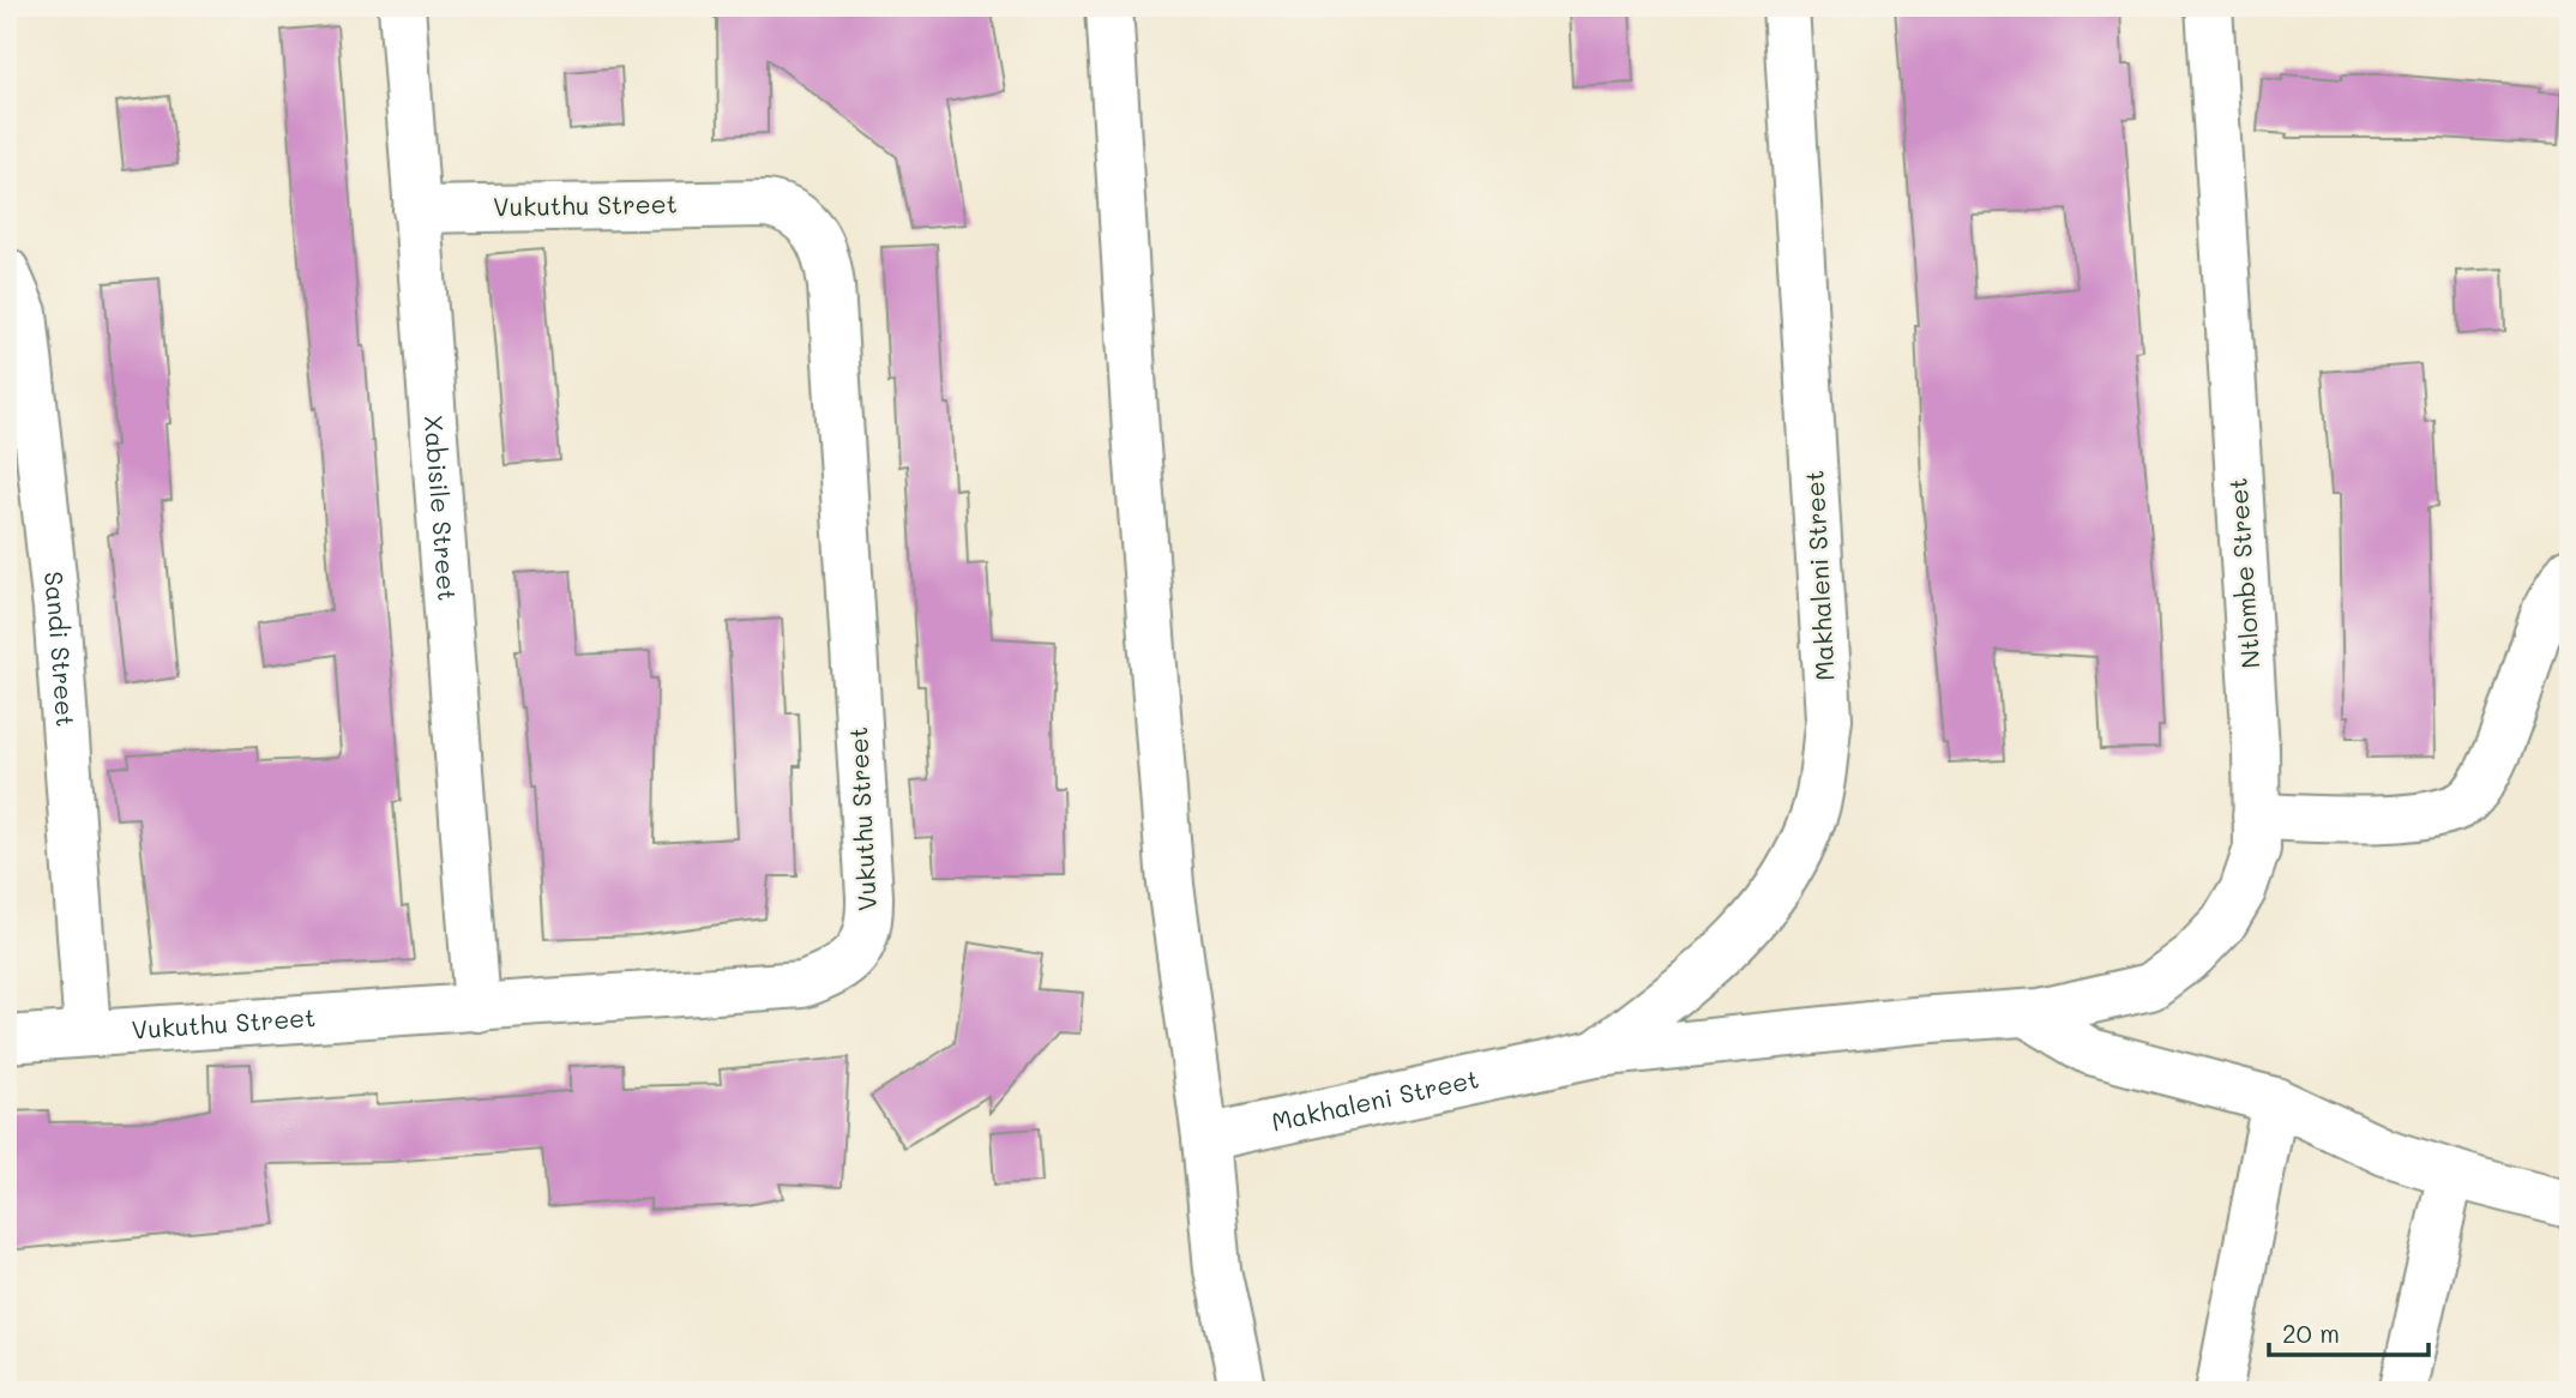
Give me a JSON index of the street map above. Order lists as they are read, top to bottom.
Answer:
{
  "streets": {
    "street": [
      "Vukuthu Street",
      "Xabisile Street",
      "Ntlombe Street",
      "Makhaleni Street",
      "Sandi Street"
    ]
  },
  "crossings": [
    ["Vukuthu Street", "Xabisile Street"],
    ["Vukuthu Street", "Sandi Street"],
    ["Ntlombe Street", "Makhaleni Street"]
  ],
  "scale_bar": "20 m"
}
